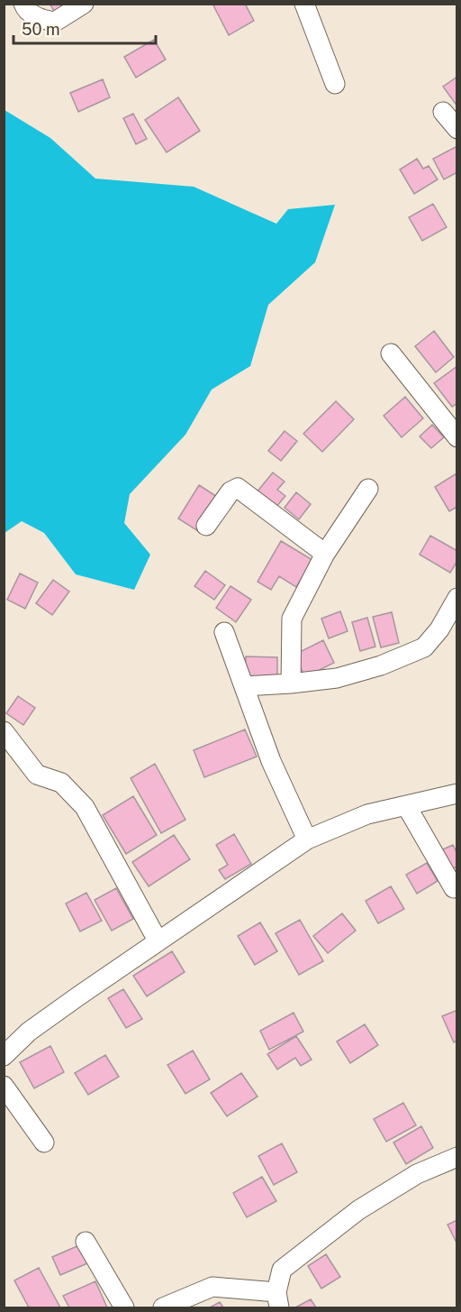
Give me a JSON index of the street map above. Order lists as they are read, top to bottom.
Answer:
{
  "scale_bar": "50 m"
}
